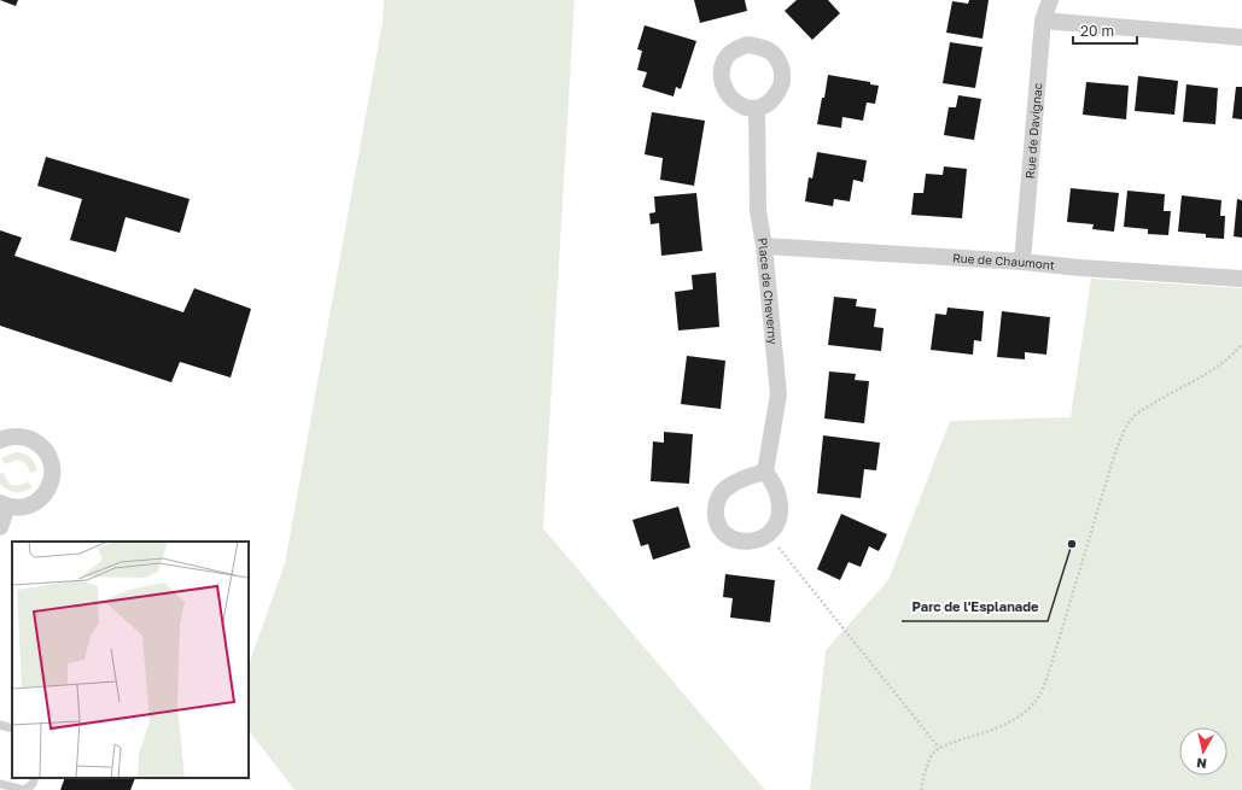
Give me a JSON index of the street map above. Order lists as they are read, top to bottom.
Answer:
{
  "streets": {
    "street": ["Rue de Davignac", "Rue de Chaumont", "Place de Cheverny"]
  },
  "crossings": [
    ["Rue de Davignac", "Rue de Chaumont"],
    ["Rue de Chaumont", "Place de Cheverny"]
  ],
  "places": ["Parc de l'Esplanade"],
  "scale_bar": "20 m",
  "north": "bottom"
}
